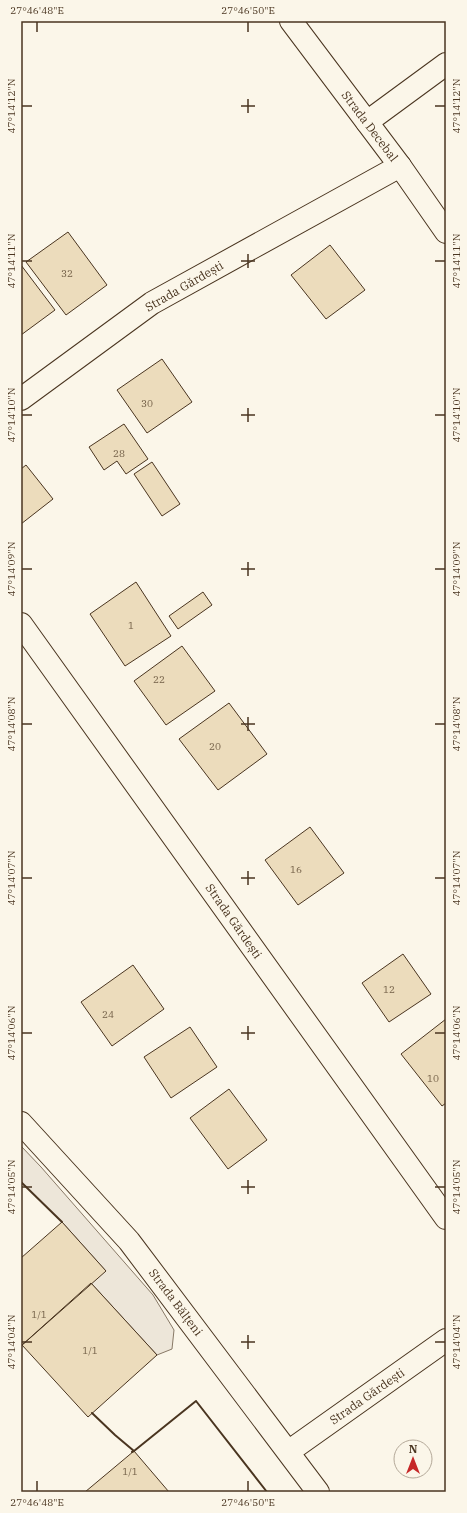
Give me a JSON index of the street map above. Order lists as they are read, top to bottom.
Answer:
{
  "streets": {
    "street": ["Strada Decebal", "Strada Gărdești", "Strada Bălțeni"]
  },
  "crossings": [
    ["Strada Decebal", "Strada Gărdești"],
    ["Strada Gărdești", "Strada Bălțeni"]
  ],
  "house_numbers": [
    "32",
    "30",
    "28",
    "1",
    "22",
    "20",
    "16",
    "12",
    "24",
    "10",
    "1/1",
    "1/1",
    "1/1"
  ],
  "north": "top",
  "coordinates": [
    "27°46'48\"E",
    "27°46'50\"E",
    "47°14'12\"N",
    "47°14'11\"N",
    "47°14'10\"N",
    "47°14'09\"N",
    "47°14'08\"N",
    "47°14'07\"N",
    "47°14'06\"N",
    "47°14'05\"N",
    "47°14'04\"N"
  ]
}
